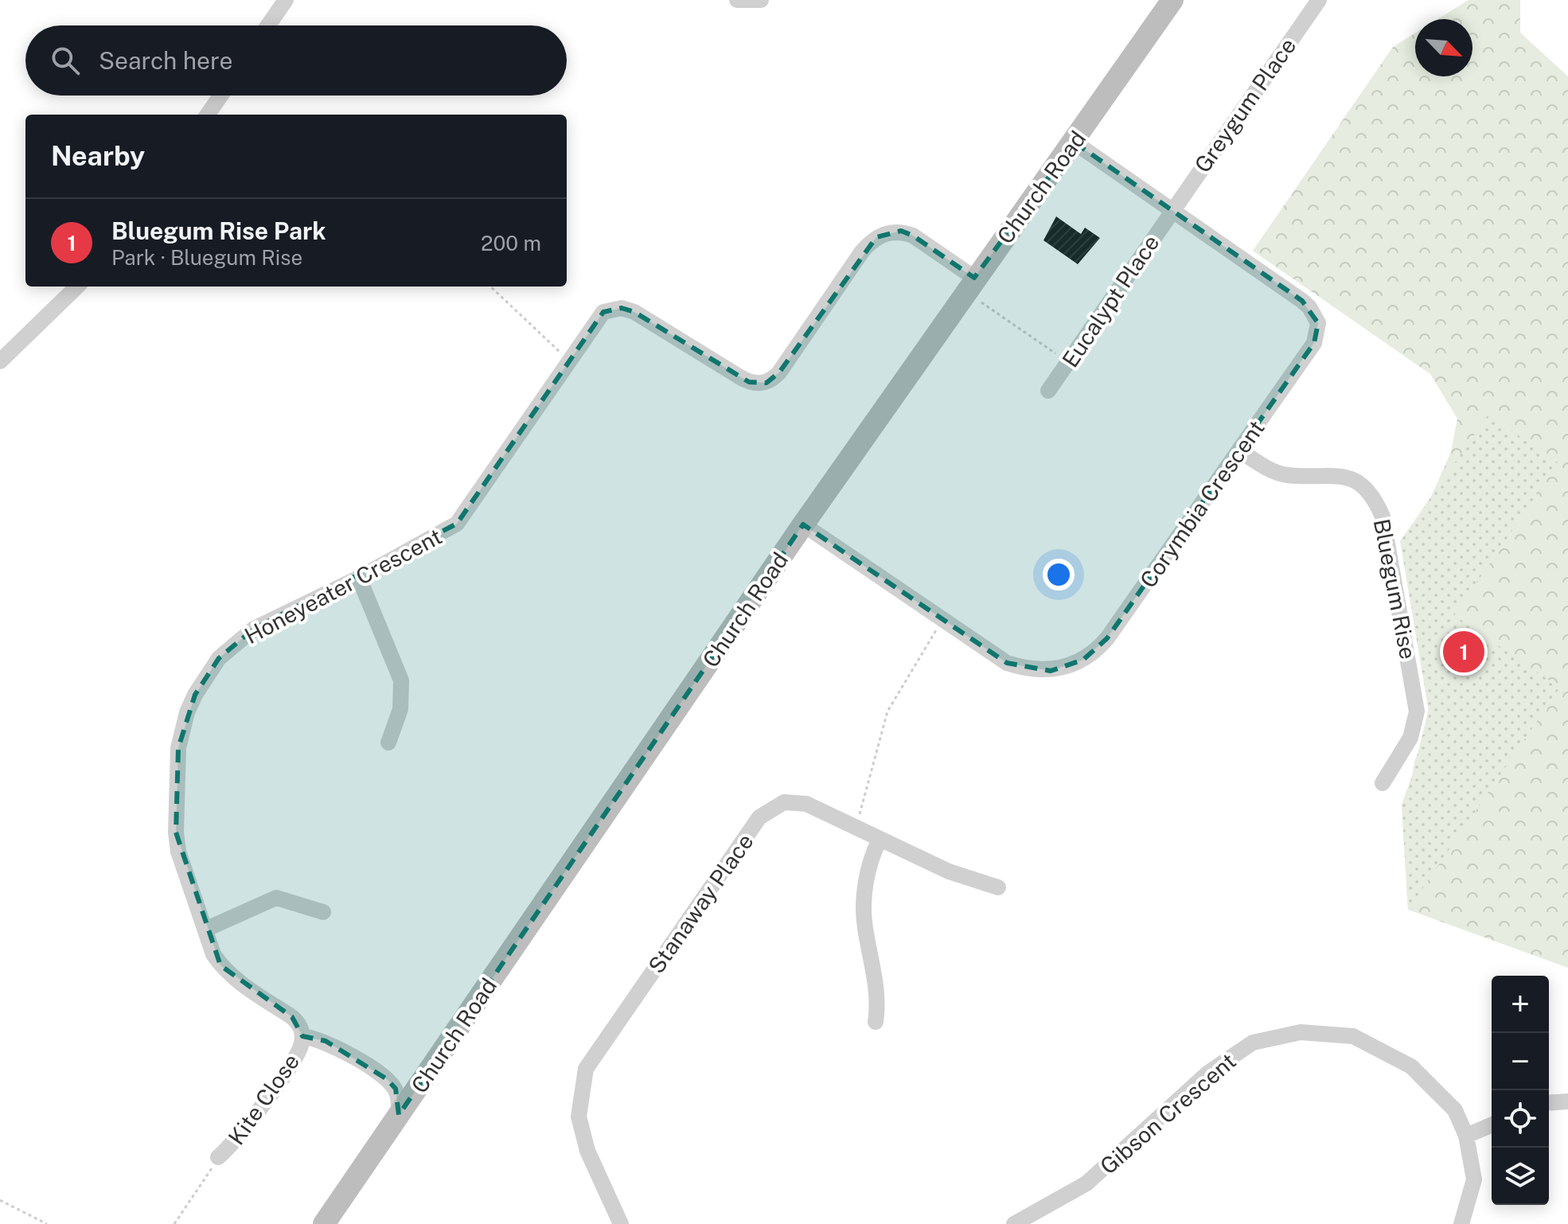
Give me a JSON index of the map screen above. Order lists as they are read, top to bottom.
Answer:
{
  "streets": {
    "main road": ["Church Road"],
    "street": [
      "Greygum Place",
      "Eucalypt Place",
      "Corymbia Crescent",
      "Honeyeater Crescent",
      "Bluegum Rise",
      "Stanaway Place",
      "Kite Close",
      "Gibson Crescent"
    ]
  },
  "crossings": [
    ["Greygum Place", "Eucalypt Place"],
    ["Greygum Place", "Corymbia Crescent"],
    ["Church Road", "Corymbia Crescent"],
    ["Church Road", "Honeyeater Crescent"],
    ["Eucalypt Place", "Corymbia Crescent"],
    ["Corymbia Crescent", "Bluegum Rise"],
    ["Honeyeater Crescent", "Kite Close"]
  ],
  "north": "bottom right",
  "page": {
    "search": "Search here",
    "heading": "Nearby",
    "list": [
      {
        "mark": "1",
        "name": "Bluegum Rise Park",
        "note": "Park · Bluegum Rise",
        "value": "200 m"
      }
    ],
    "pins": "1",
    "map_buttons": ["+", "−"]
  }
}
